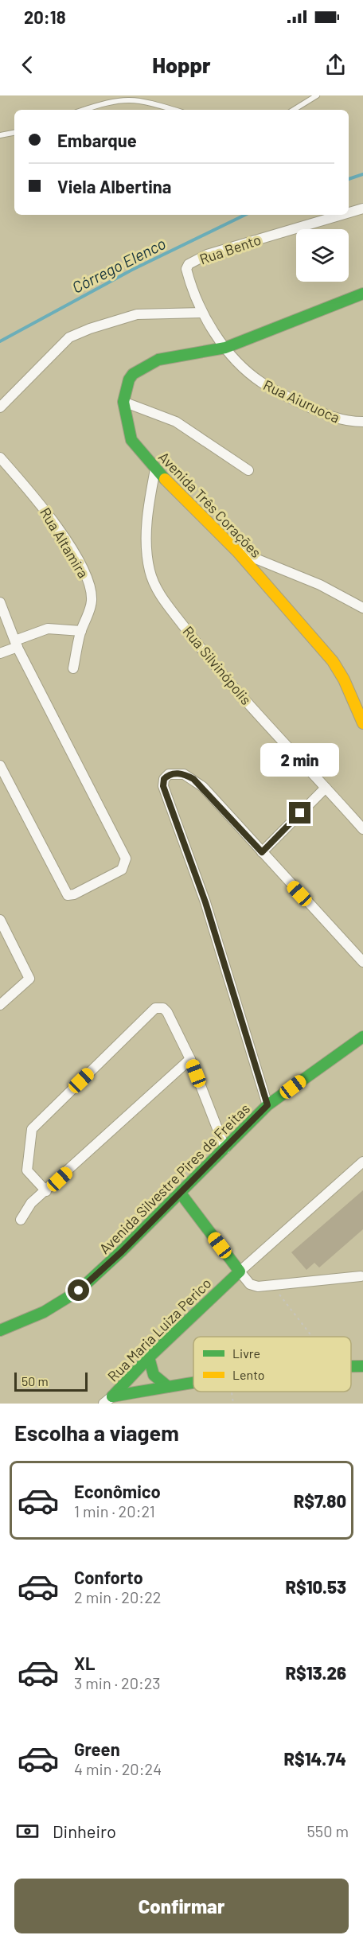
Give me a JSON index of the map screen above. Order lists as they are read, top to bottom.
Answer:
{
  "streets": {
    "street": [
      "Rua Bento",
      "Rua Aiuruoca",
      "Avenida Três Corações",
      "Rua Altamira",
      "Rua Silvinópolis",
      "Avenida Silvestre Pires de Freitas",
      "Rua Maria Luiza Perico"
    ]
  },
  "crossings": [
    ["Rua Bento", "Rua Aiuruoca"],
    ["Rua Bento", "Avenida Três Corações"],
    ["Rua Aiuruoca", "Avenida Três Corações"],
    ["Avenida Três Corações", "Rua Silvinópolis"]
  ],
  "water": ["Córrego Elenco"],
  "legend": ["Livre", "Lento"],
  "scale_bar": "50 m",
  "page": {
    "status": "20:18",
    "header": "Hoppr",
    "banner": ["Embarque", "Viela Albertina"],
    "bubble": "2 min",
    "scale": "50 m",
    "heading": "Escolha a viagem",
    "list": [
      {
        "name": "Econômico",
        "note": "1 min · 20:21",
        "value": "R$7.80"
      },
      {
        "name": "Conforto",
        "note": "2 min · 20:22",
        "value": "R$10.53"
      },
      {
        "name": "XL",
        "note": "3 min · 20:23",
        "value": "R$13.26"
      },
      {
        "name": "Green",
        "note": "4 min · 20:24",
        "value": "R$14.74"
      }
    ],
    "pay": ["Dinheiro", "550 m"],
    "buttons": "Confirmar"
  }
}
